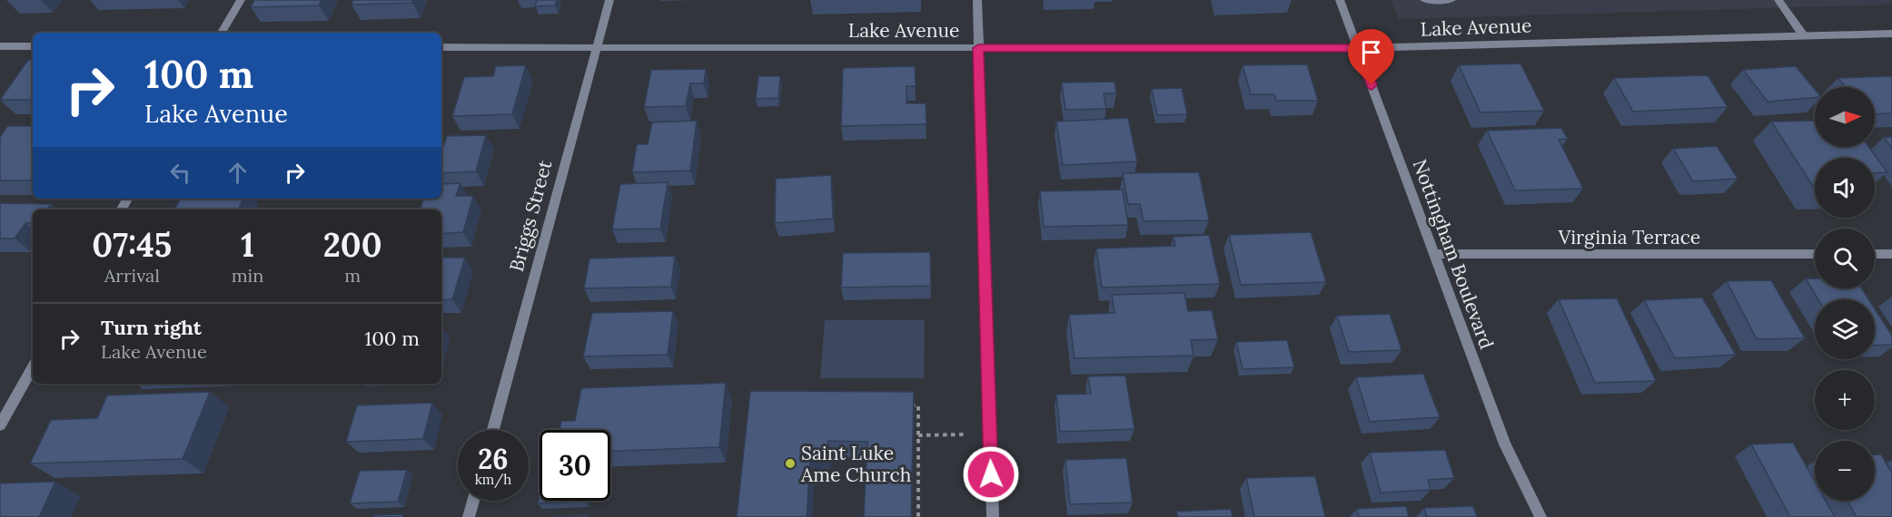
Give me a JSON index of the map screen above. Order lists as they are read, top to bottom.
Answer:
{
  "streets": {
    "street": [
      "Lake Avenue",
      "Briggs Street",
      "Virginia Terrace",
      "Nottingham Boulevard"
    ]
  },
  "crossings": [
    ["Lake Avenue", "Briggs Street"],
    ["Lake Avenue", "Nottingham Boulevard"],
    ["Virginia Terrace", "Nottingham Boulevard"]
  ],
  "places": ["Saint Luke Ame Church"],
  "north": "right",
  "page": {
    "turn": ["100 m", "Lake Avenue"],
    "map_buttons": ["+", "−"],
    "eta": [
      "07:45",
      "Arrival",
      "1",
      "min",
      "200",
      "m"
    ],
    "list": [
      {
        "name": "Turn right",
        "note": "Lake Avenue",
        "value": "100 m"
      }
    ],
    "speed": "26 km/h",
    "limit": "30"
  }
}
